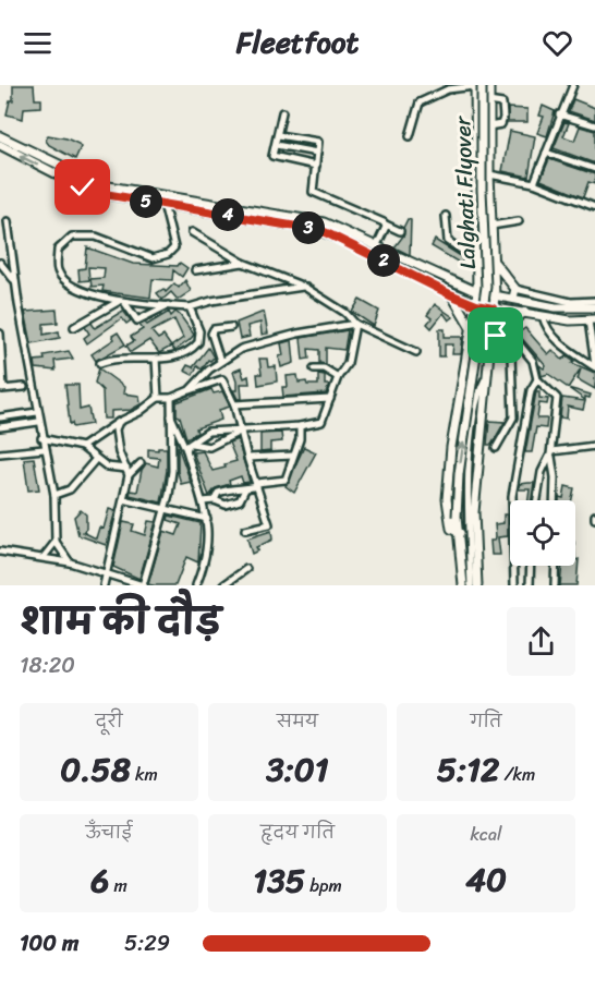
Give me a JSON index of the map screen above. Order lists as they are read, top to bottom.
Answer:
{
  "streets": {
    "main road": ["Lalghati Flyover"]
  },
  "page": {
    "header": "Fleetfoot",
    "pins": [
      "5",
      "4",
      "3",
      "2"
    ],
    "heading": ["शाम की दौड़", "18:20"],
    "stats": [
      ["दूरी", "0.58 km"],
      ["समय", "3:01"],
      ["गति", "5:12 /km"],
      ["ऊँचाई", "6 m"],
      ["हृदय गति", "135 bpm"],
      ["kcal", "40"]
    ],
    "list": [
      {
        "name": "100 m",
        "note": "5:29"
      }
    ]
  }
}
